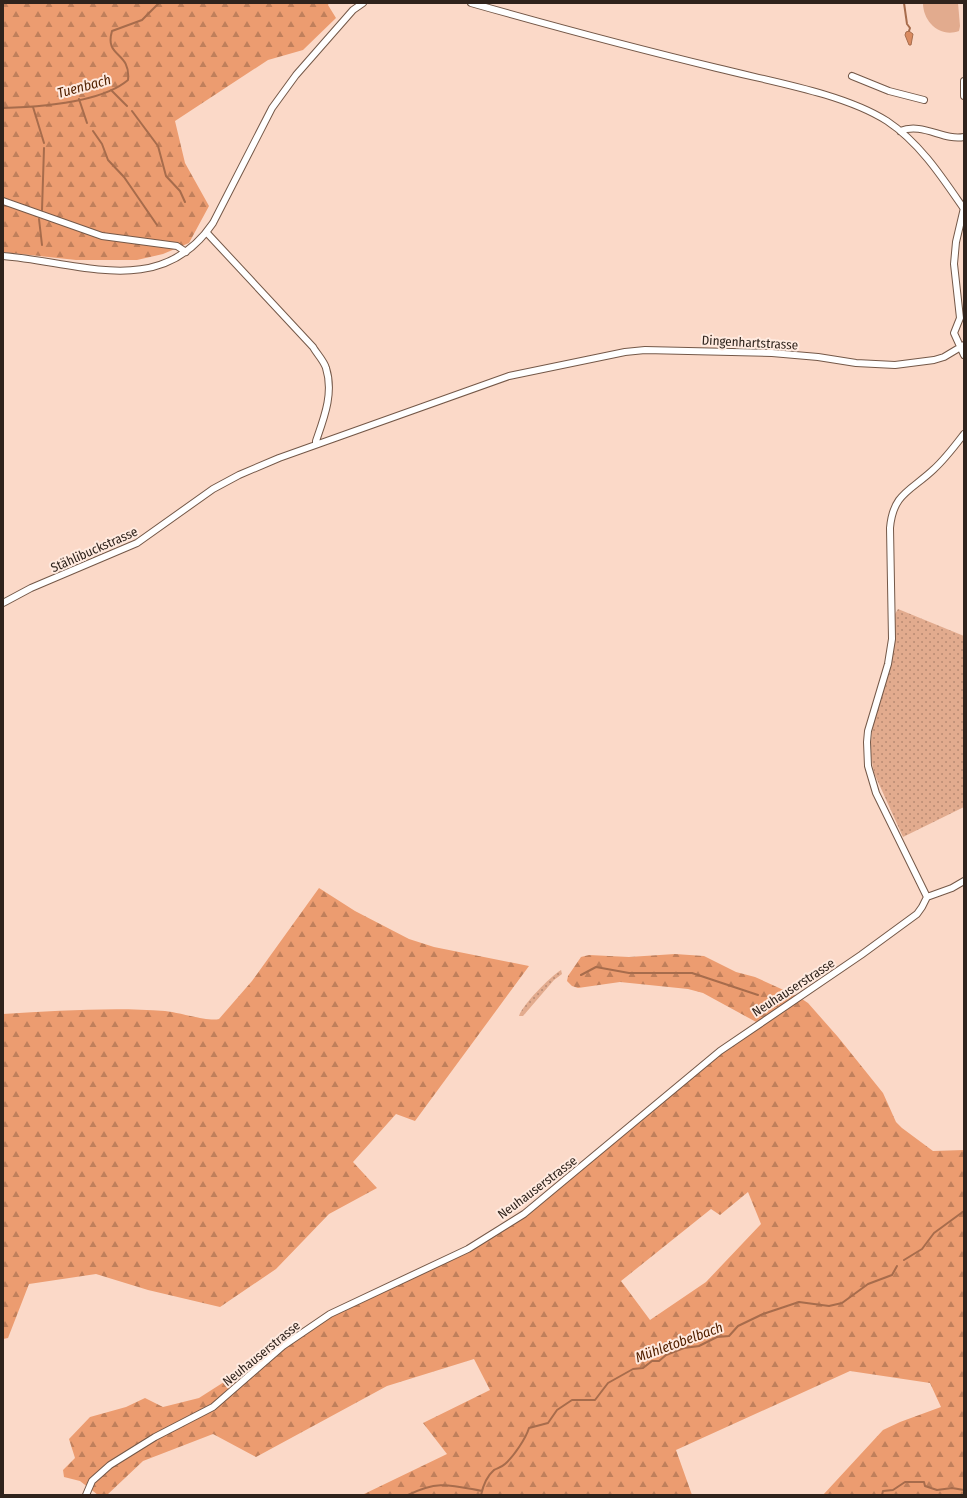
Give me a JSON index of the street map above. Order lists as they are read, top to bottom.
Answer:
{
  "streets": {
    "street": ["Dingenhartstrasse", "Stählibuckstrasse", "Neuhauserstrasse"]
  },
  "crossings": [
    ["Dingenhartstrasse", "Stählibuckstrasse"]
  ],
  "water": ["Tuenbach", "Mühletobelbach"]
}
